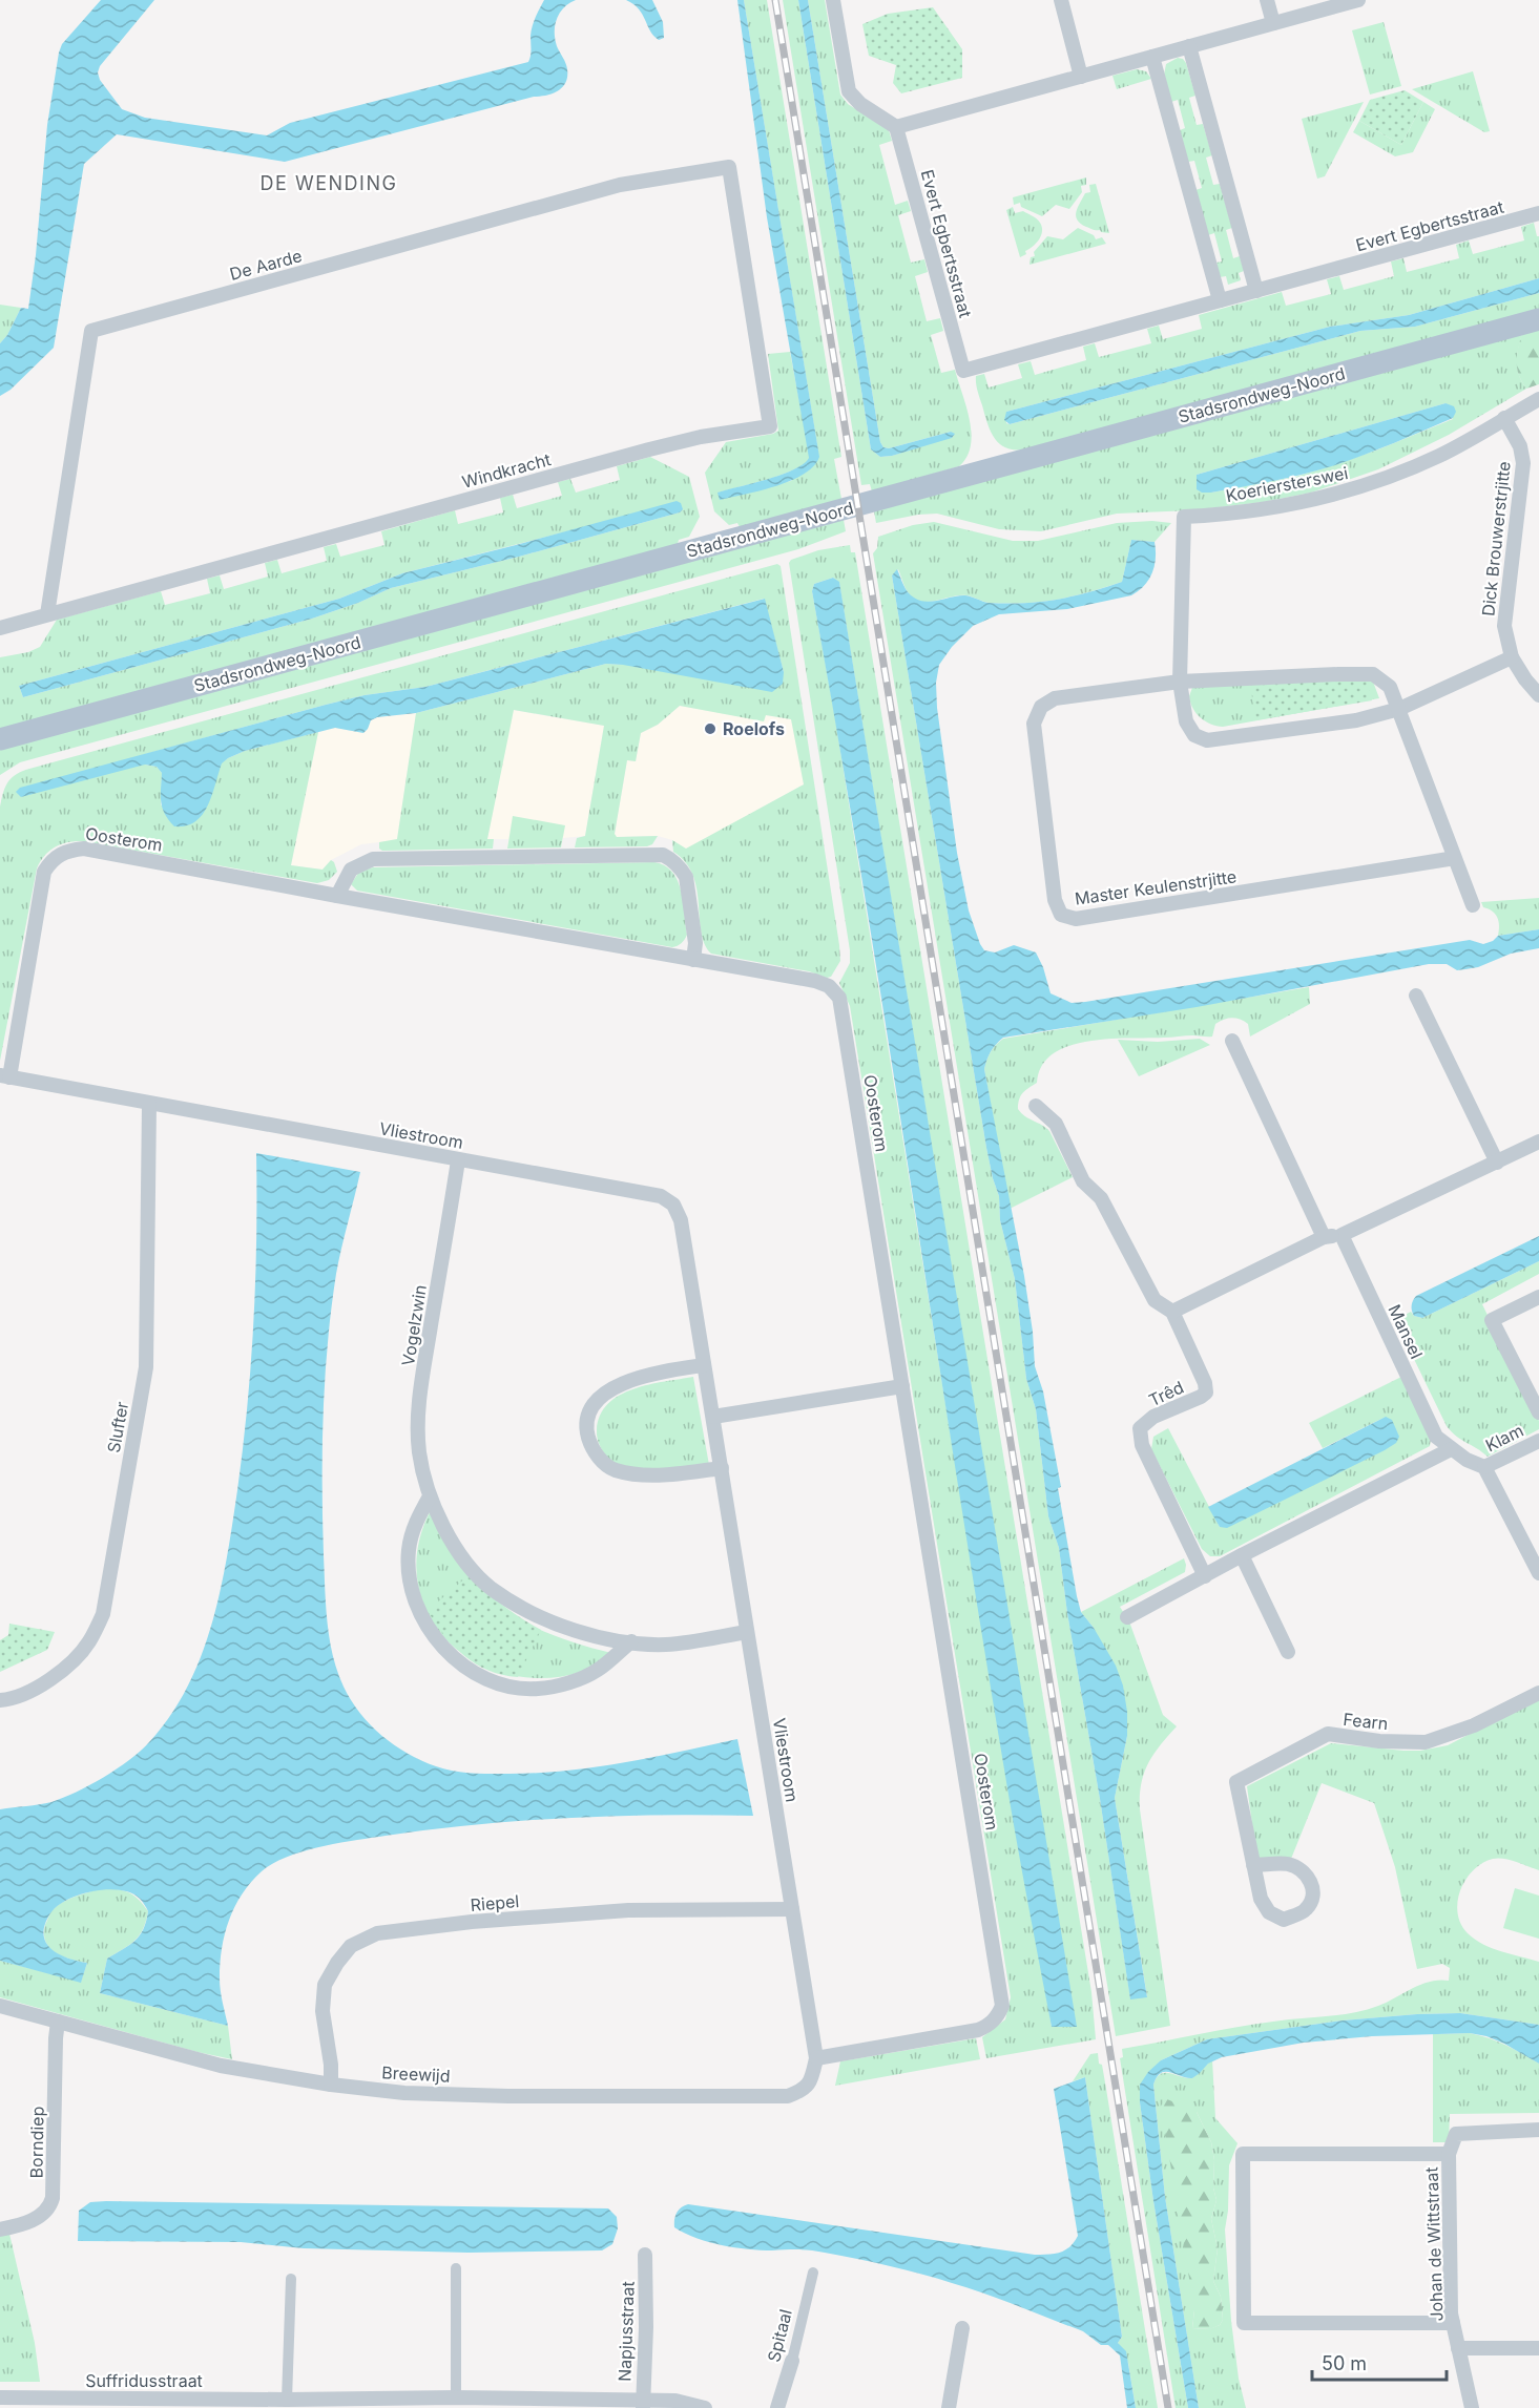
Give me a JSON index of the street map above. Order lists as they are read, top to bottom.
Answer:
{
  "streets": {
    "main road": ["Stadsrondweg-Noord"],
    "street": [
      "Evert Egbertsstraat",
      "De Aarde",
      "Windkracht",
      "Koeriersterswei",
      "Dick Brouwerstrjitte",
      "Oosterom",
      "Master Keulenstrjitte",
      "Vliestroom",
      "Vogelzwin",
      "Mansel",
      "Trêd",
      "Slufter",
      "Klam",
      "Fearn",
      "Riepel",
      "Breewijd",
      "Borndiep",
      "Johan de Wittstraat",
      "Napjusstraat",
      "Spitaal",
      "Suffridusstraat"
    ]
  },
  "crossings": [
    ["De Aarde", "Windkracht"],
    ["Koeriersterswei", "Dick Brouwerstrjitte"],
    ["Koeriersterswei", "Master Keulenstrjitte"],
    ["Oosterom", "Vliestroom"],
    ["Oosterom", "Breewijd"],
    ["Vliestroom", "Vogelzwin"],
    ["Vliestroom", "Slufter"],
    ["Vliestroom", "Riepel"],
    ["Vliestroom", "Breewijd"],
    ["Mansel", "Klam"],
    ["Riepel", "Breewijd"],
    ["Breewijd", "Borndiep"],
    ["Napjusstraat", "Suffridusstraat"]
  ],
  "districts": ["DE WENDING"],
  "places": ["Roelofs"],
  "scale_bar": "50 m"
}
